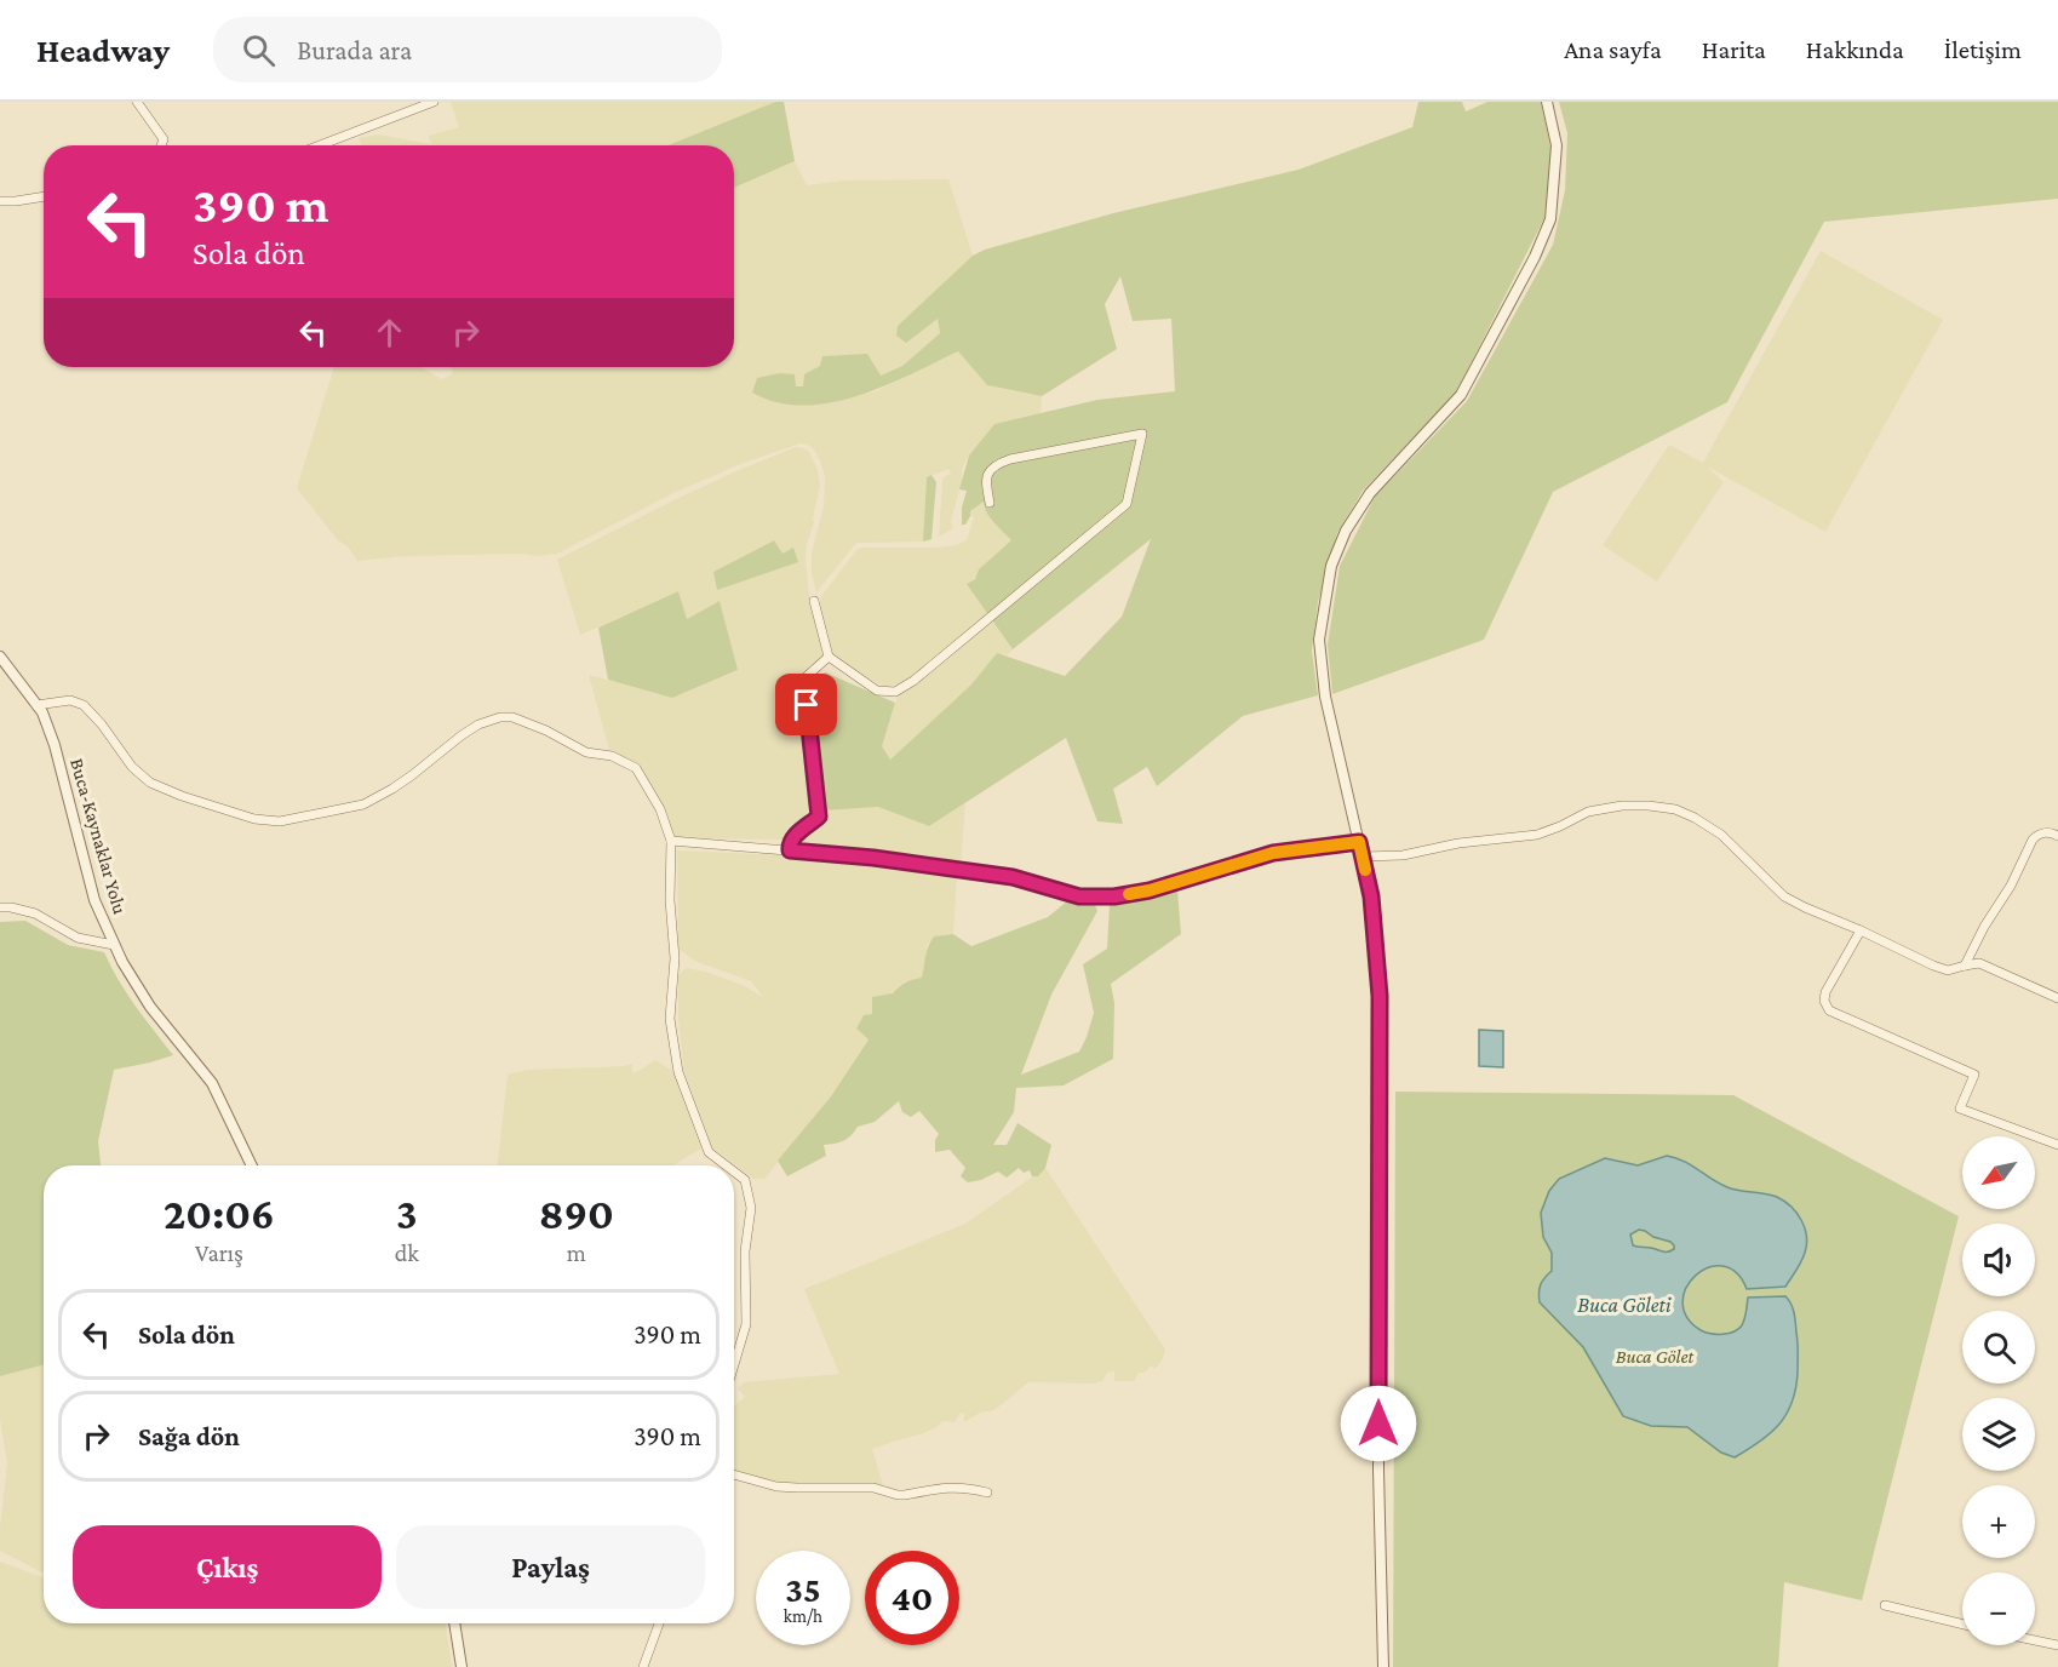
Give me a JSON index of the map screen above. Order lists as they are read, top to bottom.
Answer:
{
  "streets": {
    "street": ["Buca-Kaynaklar Yolu"]
  },
  "water": ["Buca Göleti"],
  "parks": ["Buca Gölet"],
  "north": "bottom left",
  "page": {
    "header": "Headway",
    "search": "Burada ara",
    "nav": [
      "Ana sayfa",
      "Harita",
      "Hakkında",
      "İletişim"
    ],
    "turn": ["390 m", "Sola dön"],
    "map_buttons": ["+", "−"],
    "eta": [
      "20:06",
      "Varış",
      "3",
      "dk",
      "890",
      "m"
    ],
    "list": [
      {
        "name": "Sola dön",
        "value": "390 m"
      },
      {
        "name": "Sağa dön",
        "value": "390 m"
      }
    ],
    "buttons": ["Çıkış", "Paylaş"],
    "speed": "35 km/h",
    "limit": "40"
  }
}
